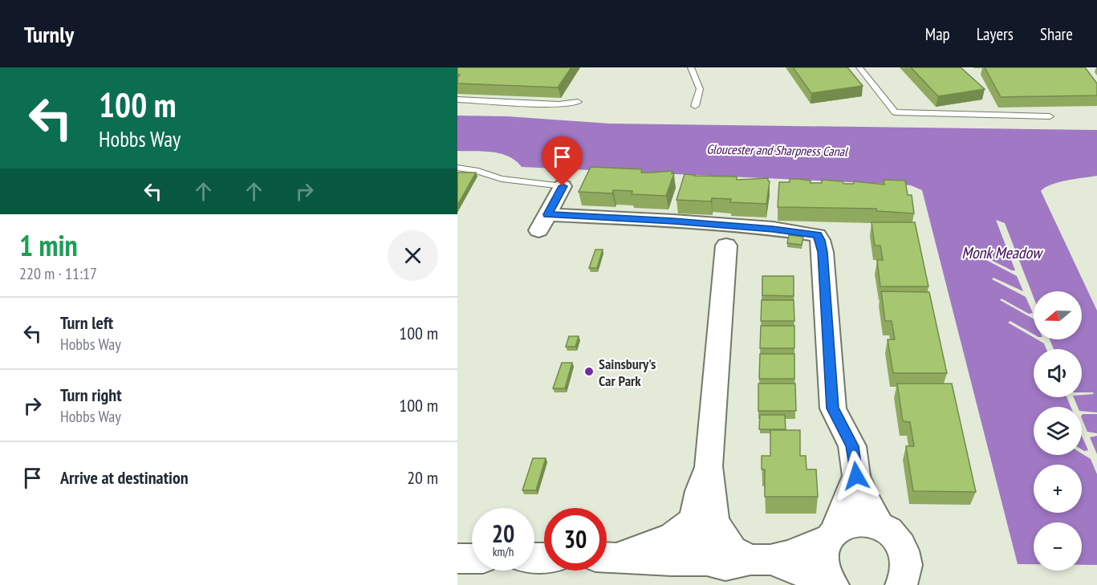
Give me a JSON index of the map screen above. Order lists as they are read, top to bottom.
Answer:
{
  "water": ["Gloucester and Sharpness Canal", "Monk Meadow"],
  "places": ["Sainsbury's Car Park"],
  "north": "left",
  "page": {
    "header": "Turnly",
    "nav": ["Map", "Layers", "Share"],
    "turn": ["100 m", "Hobbs Way"],
    "heading": ["1 min", "220 m · 11:17"],
    "map_buttons": ["+", "−"],
    "list": [
      {
        "name": "Turn left",
        "note": "Hobbs Way",
        "value": "100 m"
      },
      {
        "name": "Turn right",
        "note": "Hobbs Way",
        "value": "100 m"
      },
      {
        "name": "Arrive at destination",
        "value": "20 m"
      }
    ],
    "speed": "20 km/h",
    "limit": "30"
  }
}
